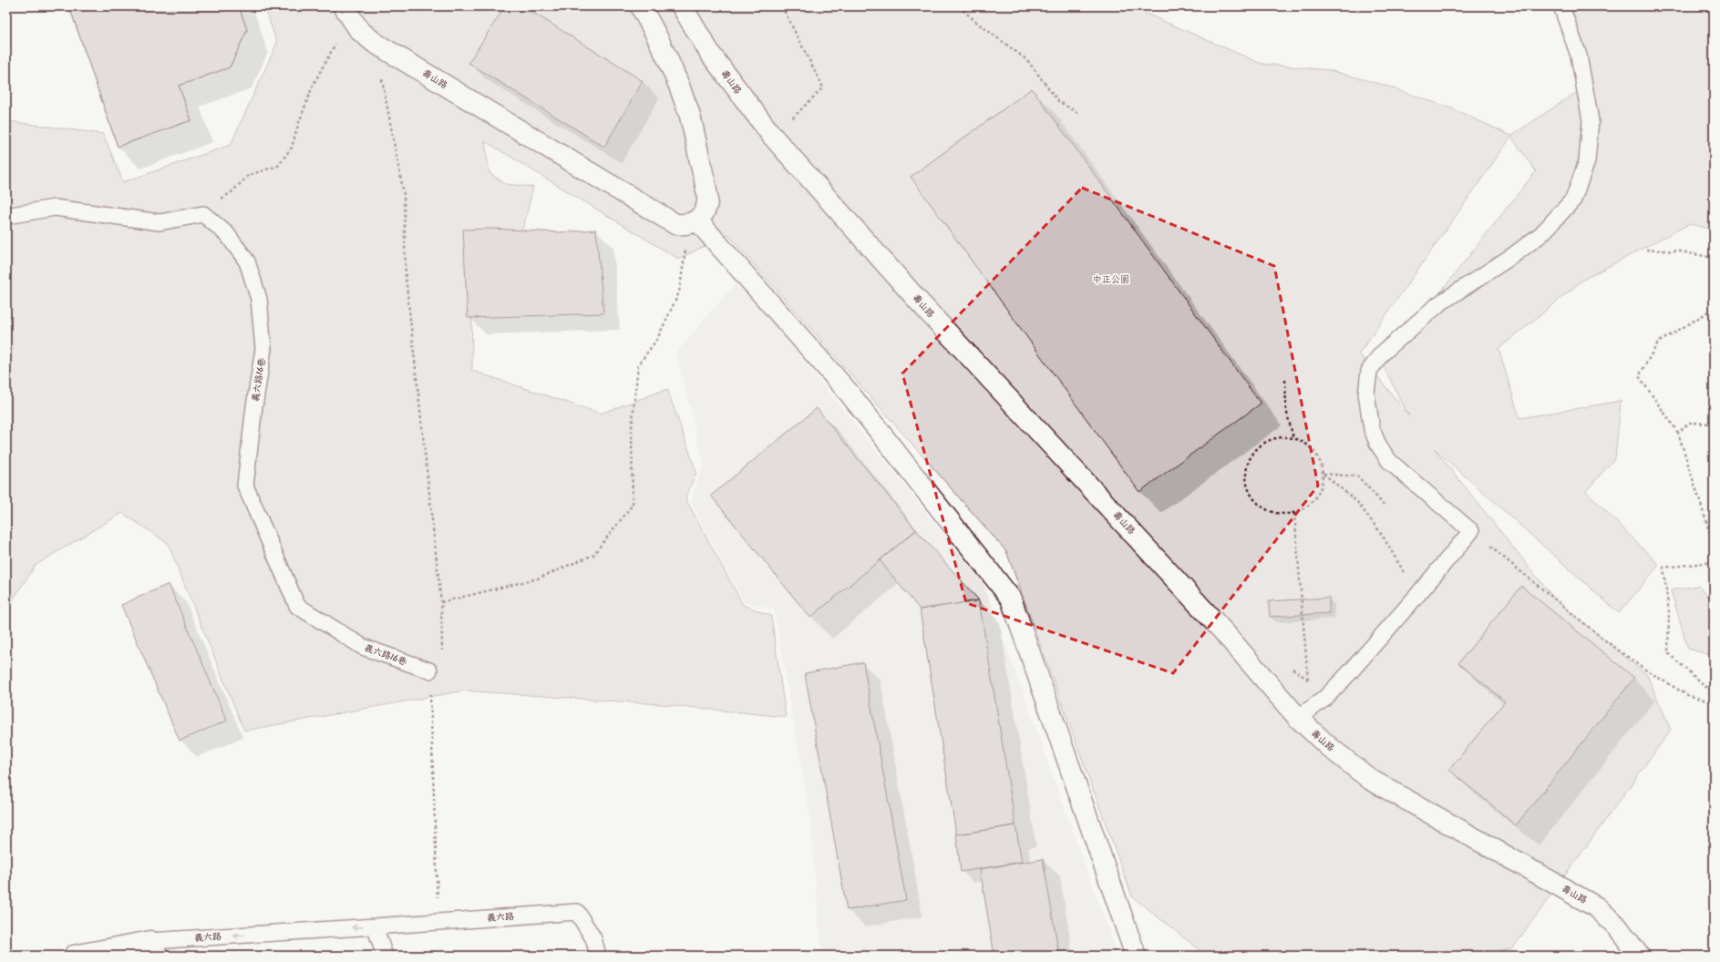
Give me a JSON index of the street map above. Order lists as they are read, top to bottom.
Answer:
{
  "streets": {
    "street": ["壽山路", "義六路"],
    "lane": ["義六路16巷"]
  },
  "one_way": ["義六路"],
  "parks": ["中正公園"]
}
